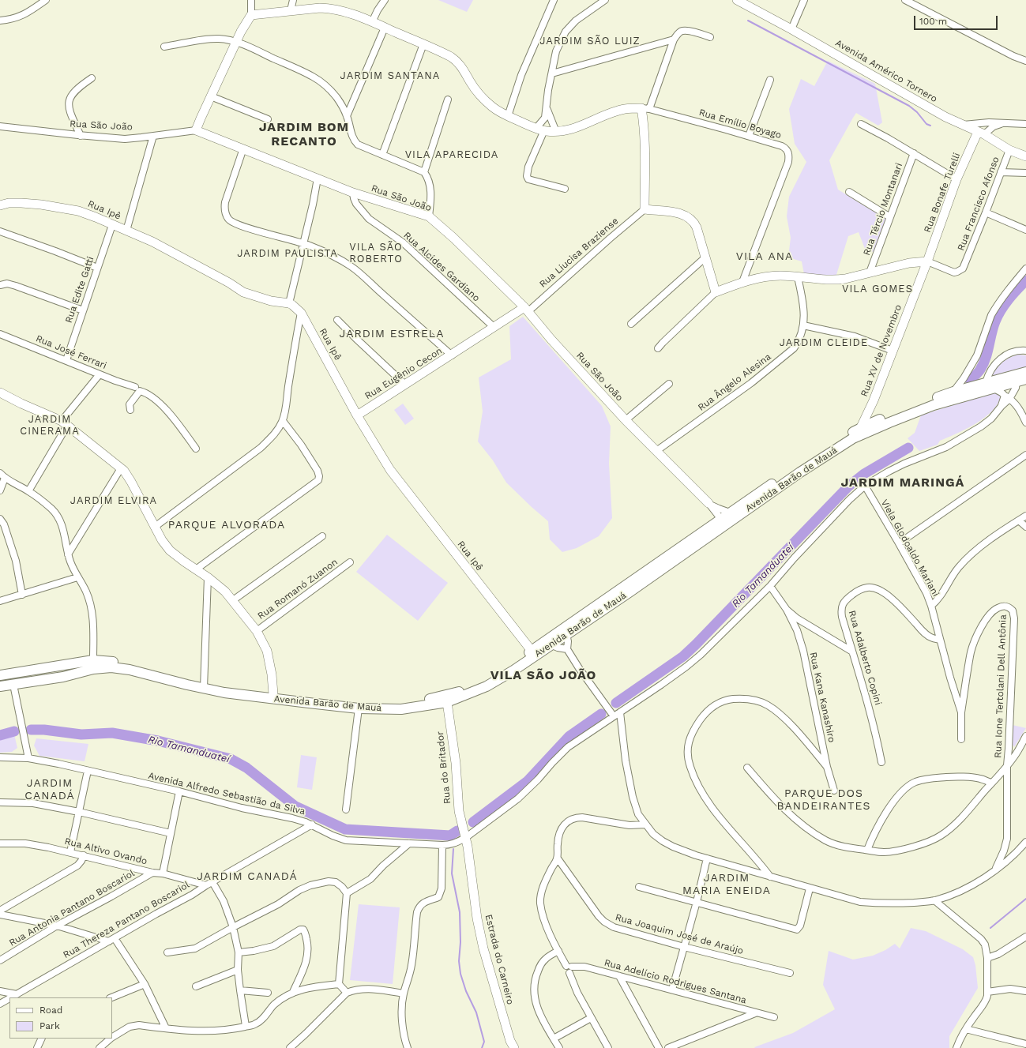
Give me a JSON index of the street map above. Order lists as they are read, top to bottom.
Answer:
{
  "streets": {
    "main road": ["Avenida Barão de Mauá"],
    "street": [
      "Avenida Américo Tornero",
      "Rua Emílio Boyago",
      "Rua São João",
      "Rua Bonafe Turelli",
      "Rua Francisco Afonso",
      "Rua Tércio Montanari",
      "Rua Ipê",
      "Rua Liucisa Braziense",
      "Rua Alcides Gardiano",
      "Rua Edite Gatti",
      "Rua XV de Novembro",
      "Rua José Ferrari",
      "Rua Eugênio Cecon",
      "Rua Ângelo Alesina",
      "Viela Glodoaldo Mariani",
      "Rua Romanó Zuanon",
      "Rua Adalberto Copini",
      "Rua Ione Tertolani Dell Antônia",
      "Rua Kana Kanashiro",
      "Rua do Britador",
      "Avenida Alfredo Sebastião da Silva",
      "Rua Altivo Ovando",
      "Rua Antonia Pantano Boscariol",
      "Rua Thereza Pantano Boscariol",
      "Rua Joaquim José de Araújo",
      "Estrada do Carneiro",
      "Rua Adelício Rodrigues Santana"
    ]
  },
  "crossings": [
    ["Avenida Américo Tornero", "Rua Bonafe Turelli"],
    ["Avenida Américo Tornero", "Rua Francisco Afonso"],
    ["Rua São João", "Rua Liucisa Braziense"],
    ["Rua São João", "Rua Alcides Gardiano"],
    ["Rua São João", "Rua Eugênio Cecon"],
    ["Rua São João", "Rua Ângelo Alesina"],
    ["Rua São João", "Avenida Barão de Mauá"],
    ["Rua Bonafe Turelli", "Rua Francisco Afonso"],
    ["Rua Bonafe Turelli", "Rua XV de Novembro"],
    ["Rua Francisco Afonso", "Rua XV de Novembro"],
    ["Rua Ipê", "Rua Edite Gatti"],
    ["Rua Ipê", "Rua Eugênio Cecon"],
    ["Rua Ipê", "Avenida Barão de Mauá"],
    ["Rua Liucisa Braziense", "Rua Eugênio Cecon"],
    ["Rua Alcides Gardiano", "Rua Eugênio Cecon"],
    ["Rua Edite Gatti", "Rua José Ferrari"],
    ["Rua XV de Novembro", "Avenida Barão de Mauá"],
    ["Avenida Barão de Mauá", "Rua do Britador"],
    ["Viela Glodoaldo Mariani", "Rua Adalberto Copini"],
    ["Viela Glodoaldo Mariani", "Rua Ione Tertolani Dell Antônia"],
    ["Viela Glodoaldo Mariani", "Avenida Alfredo Sebastião da Silva"],
    ["Rua do Britador", "Avenida Alfredo Sebastião da Silva"],
    ["Rua do Britador", "Estrada do Carneiro"],
    ["Avenida Alfredo Sebastião da Silva", "Rua Thereza Pantano Boscariol"],
    ["Avenida Alfredo Sebastião da Silva", "Estrada do Carneiro"],
    ["Rua Altivo Ovando", "Rua Antonia Pantano Boscariol"],
    ["Rua Altivo Ovando", "Rua Thereza Pantano Boscariol"]
  ],
  "districts": [
    "JARDIM SÃO LUIZ",
    "JARDIM SANTANA",
    "JARDIM BOM RECANTO",
    "VILA APARECIDA",
    "VILA SÃO ROBERTO",
    "JARDIM PAULISTA",
    "VILA ANA",
    "VILA GOMES",
    "JARDIM ESTRELA",
    "JARDIM CLEIDE",
    "JARDIM CINERAMA",
    "JARDIM MARINGÁ",
    "JARDIM ELVIRA",
    "PARQUE ALVORADA",
    "VILA SÃO JOÃO",
    "JARDIM CANADÁ",
    "PARQUE DOS BANDEIRANTES",
    "JARDIM CANADÁ",
    "JARDIM MARIA ENEIDA"
  ],
  "water": ["Rio Tamanduateí"],
  "legend": ["Road", "Park"],
  "scale_bar": "100 m"
}
